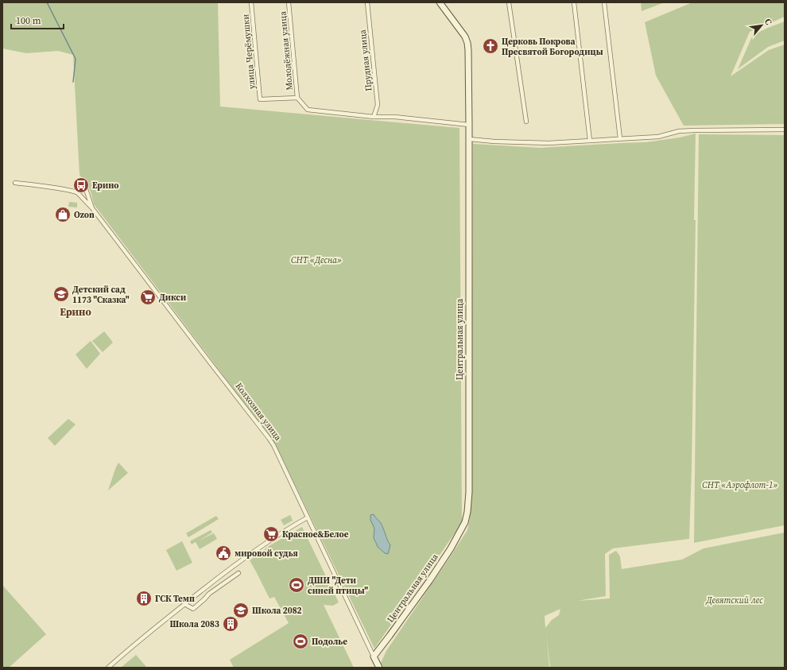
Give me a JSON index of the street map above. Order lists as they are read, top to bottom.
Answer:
{
  "streets": {
    "street": [
      "Молодёжная улица",
      "улица Черёмушки",
      "Прудная улица",
      "Центральная улица",
      "Колхозная улица"
    ]
  },
  "crossings": [
    ["Молодёжная улица", "улица Черёмушки"],
    ["Центральная улица", "Колхозная улица"]
  ],
  "districts": ["Ерино"],
  "parks": ["СНТ «Десна»", "СНТ «Аэрофлот-1»", "Девятский лес"],
  "places": {
    "church": ["Церковь Покрова Пресвятой Богородицы"],
    "bus stop": ["Ерино"],
    "shop": ["Ozon"],
    "school or university": ["Детский сад 1173 \"Сказка\"", "Школа 2082"],
    "supermarket": ["Дикси", "Красное&Белое"],
    "public building": ["мировой судья"],
    "sports": ["ДШИ \"Дети синей птицы\"", "Подолье"],
    "building": ["ГСК Темп", "Школа 2083"]
  },
  "scale_bar": "100 m",
  "north": "top right"
}
